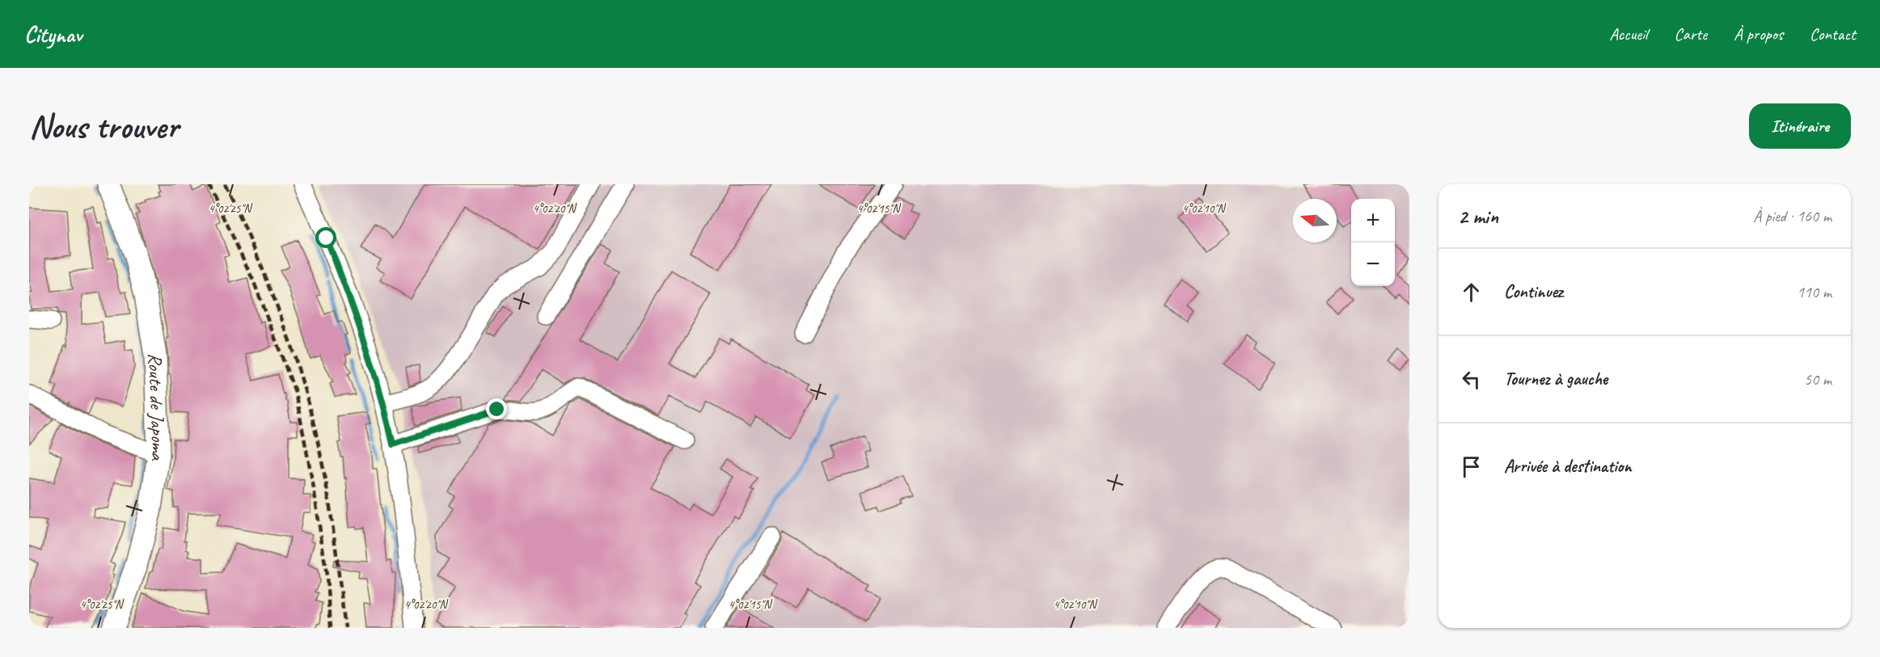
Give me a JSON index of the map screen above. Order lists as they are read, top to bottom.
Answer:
{
  "streets": {
    "main road": ["Route de Japoma"]
  },
  "north": "left",
  "page": {
    "header": "Citynav",
    "nav": [
      "Accueil",
      "Carte",
      "À propos",
      "Contact"
    ],
    "buttons": "Itinéraire",
    "title": "Nous trouver",
    "heading": ["2 min", "À pied · 160 m"],
    "map_buttons": ["+", "−"],
    "list": [
      ["Continuez", "110 m"],
      ["Tournez à gauche", "50 m"],
      "Arrivée à destination"
    ]
  },
  "coordinates": [
    "4°02'25\"N",
    "4°02'20\"N",
    "4°02'15\"N",
    "4°02'10\"N"
  ]
}
